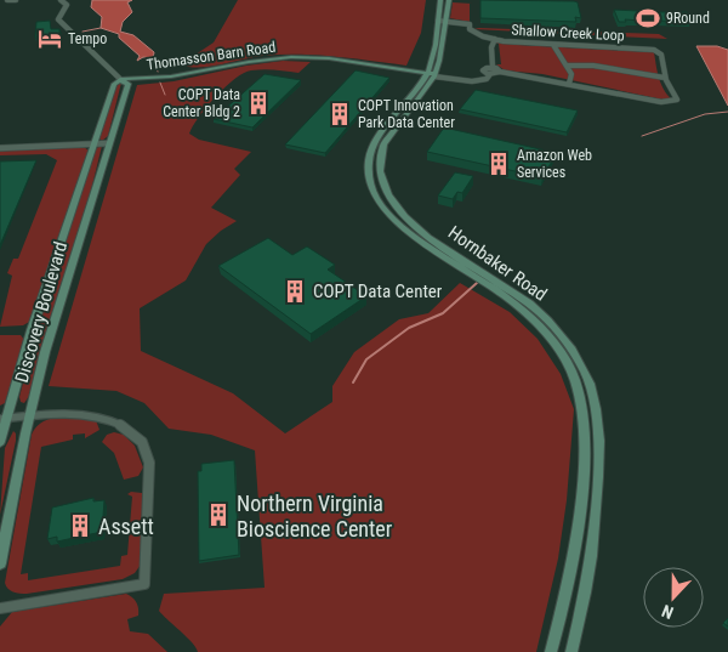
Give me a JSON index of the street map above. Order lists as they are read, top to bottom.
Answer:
{
  "streets": {
    "main road": ["Thomasson Barn Road", "Hornbaker Road", "Discovery Boulevard"],
    "street": ["Shallow Creek Loop"]
  },
  "crossings": [
    ["Shallow Creek Loop", "Thomasson Barn Road"],
    ["Shallow Creek Loop", "Hornbaker Road"],
    ["Thomasson Barn Road", "Hornbaker Road"],
    ["Thomasson Barn Road", "Discovery Boulevard"]
  ],
  "places": {
    "sports": ["9Round"],
    "hotel": ["Tempo"],
    "building": [
      "COPT Data Center Bldg 2",
      "COPT Innovation Park Data Center",
      "Amazon Web Services",
      "COPT Data Center",
      "Northern Virginia Bioscience Center",
      "Assett"
    ]
  },
  "north": "bottom"
}
